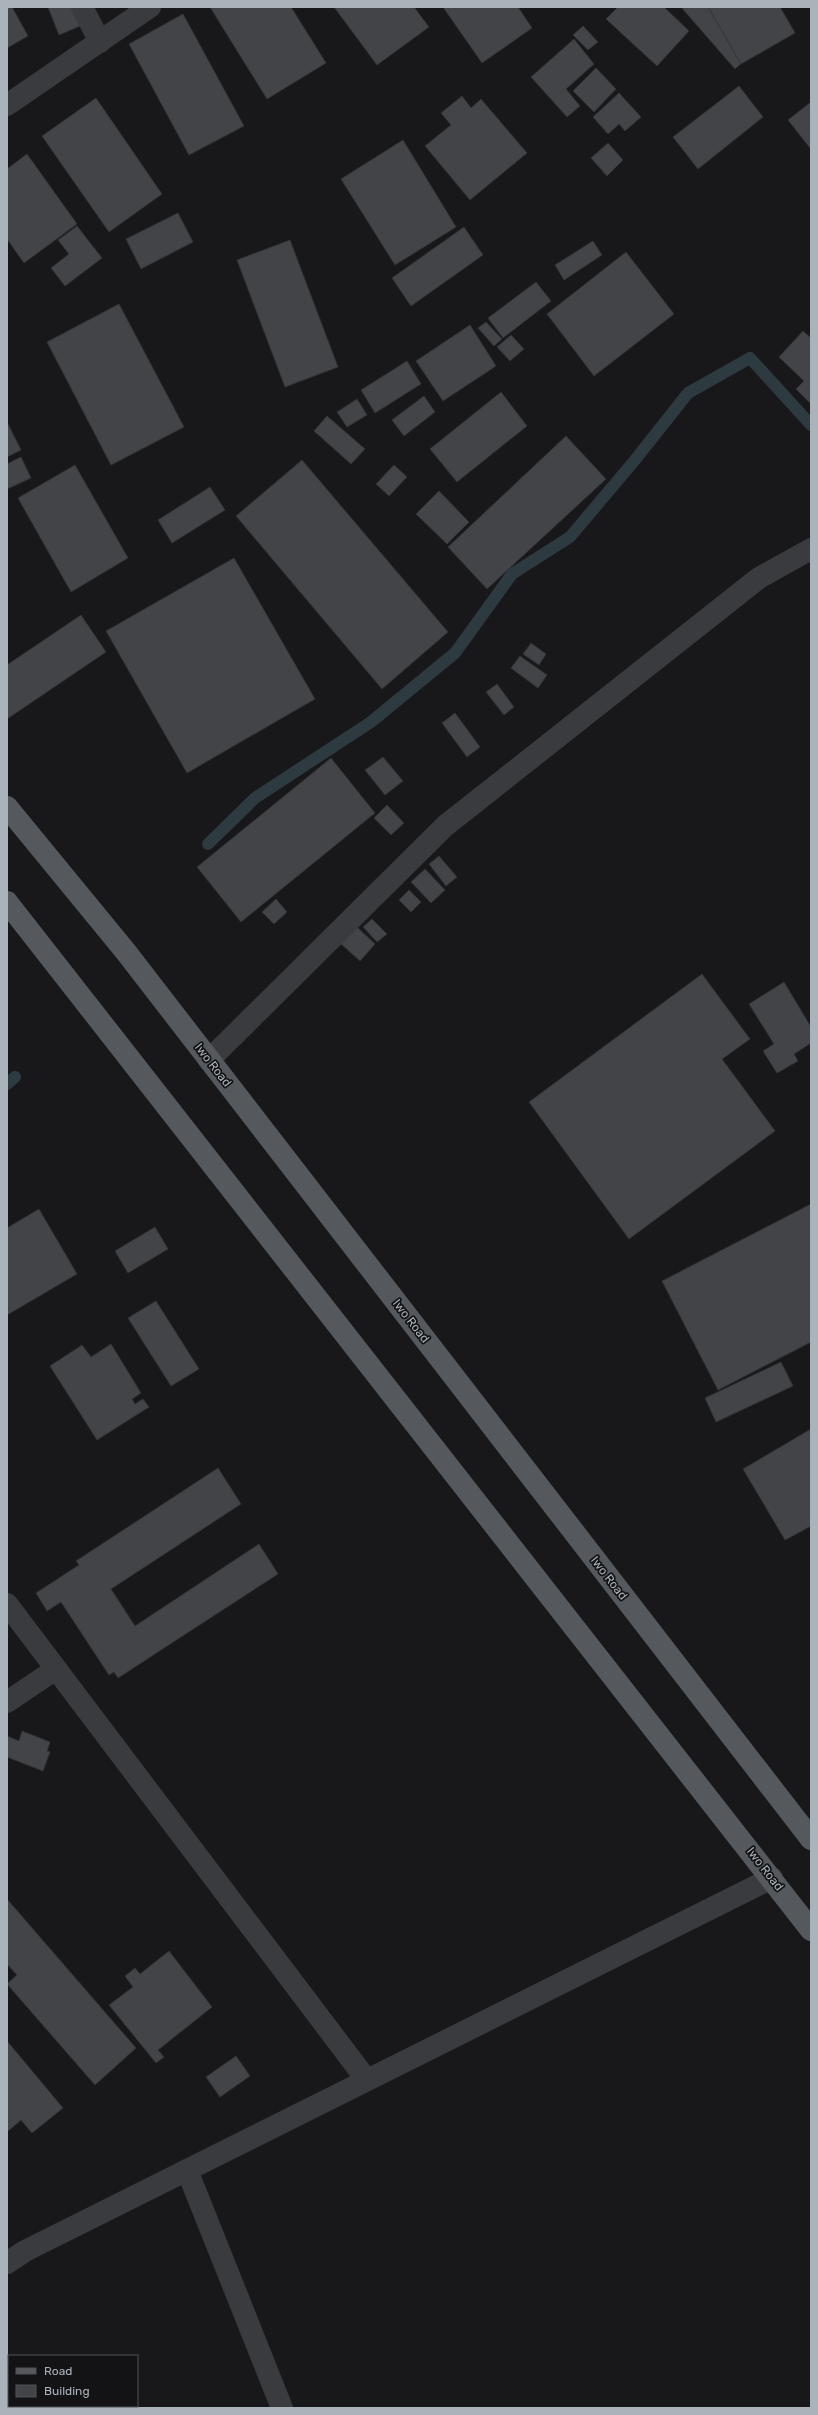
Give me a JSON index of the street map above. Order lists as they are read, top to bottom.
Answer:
{
  "streets": {
    "main road": ["Iwo Road"]
  },
  "legend": ["Road", "Building"]
}
